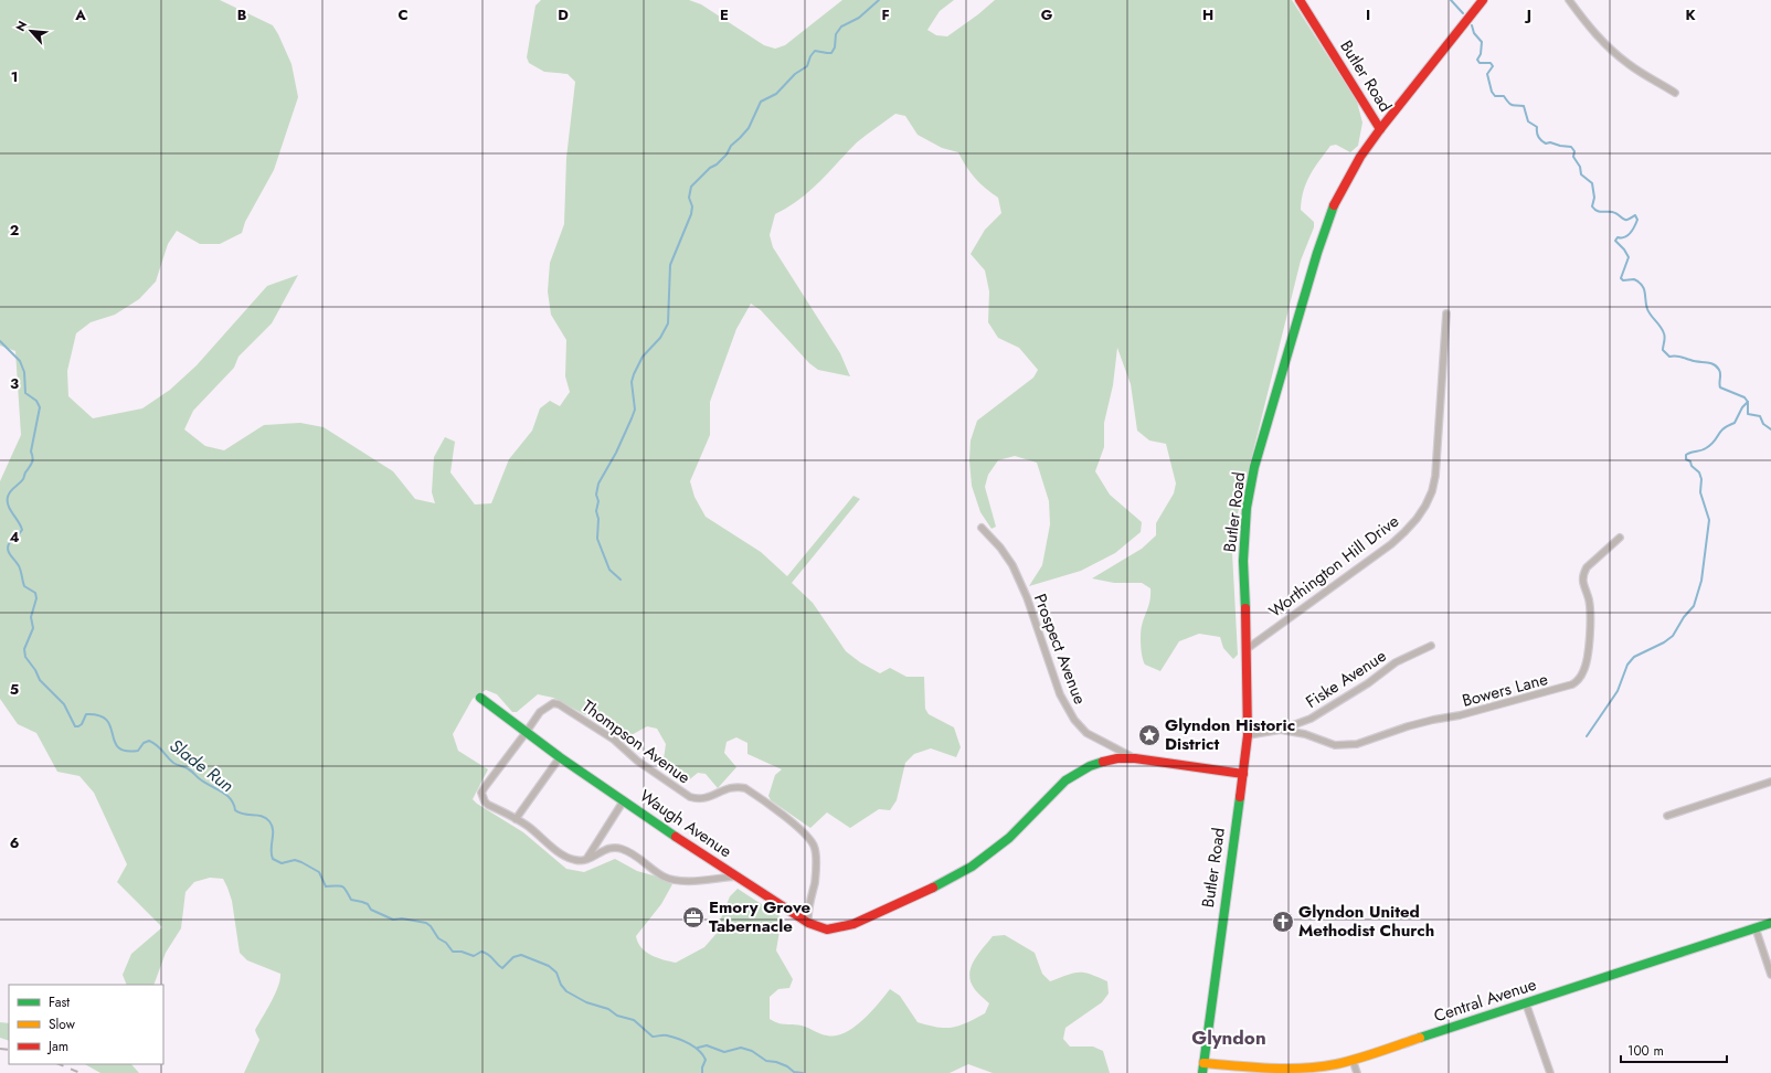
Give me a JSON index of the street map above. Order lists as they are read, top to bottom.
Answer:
{
  "streets": {
    "main road": ["Butler Road", "Waugh Avenue", "Central Avenue"],
    "street": [
      "Worthington Hill Drive",
      "Prospect Avenue",
      "Fiske Avenue",
      "Bowers Lane",
      "Thompson Avenue"
    ]
  },
  "crossings": [
    ["Butler Road", "Worthington Hill Drive"],
    ["Butler Road", "Fiske Avenue"],
    ["Butler Road", "Central Avenue"],
    ["Prospect Avenue", "Waugh Avenue"],
    ["Fiske Avenue", "Bowers Lane"],
    ["Thompson Avenue", "Waugh Avenue"]
  ],
  "districts": ["Glyndon"],
  "water": ["Slade Run"],
  "places": {
    "place": ["Glyndon Historic District"],
    "office": ["Emory Grove Tabernacle"],
    "church": ["Glyndon United Methodist Church"]
  },
  "legend": ["Fast", "Slow", "Jam"],
  "scale_bar": "100 m",
  "north": "top left",
  "grid": {
    "columns": [
      "A",
      "B",
      "C",
      "D",
      "E",
      "F",
      "G",
      "H",
      "I",
      "J",
      "K"
    ],
    "rows": [
      "1",
      "2",
      "3",
      "4",
      "5",
      "6"
    ]
  }
}
